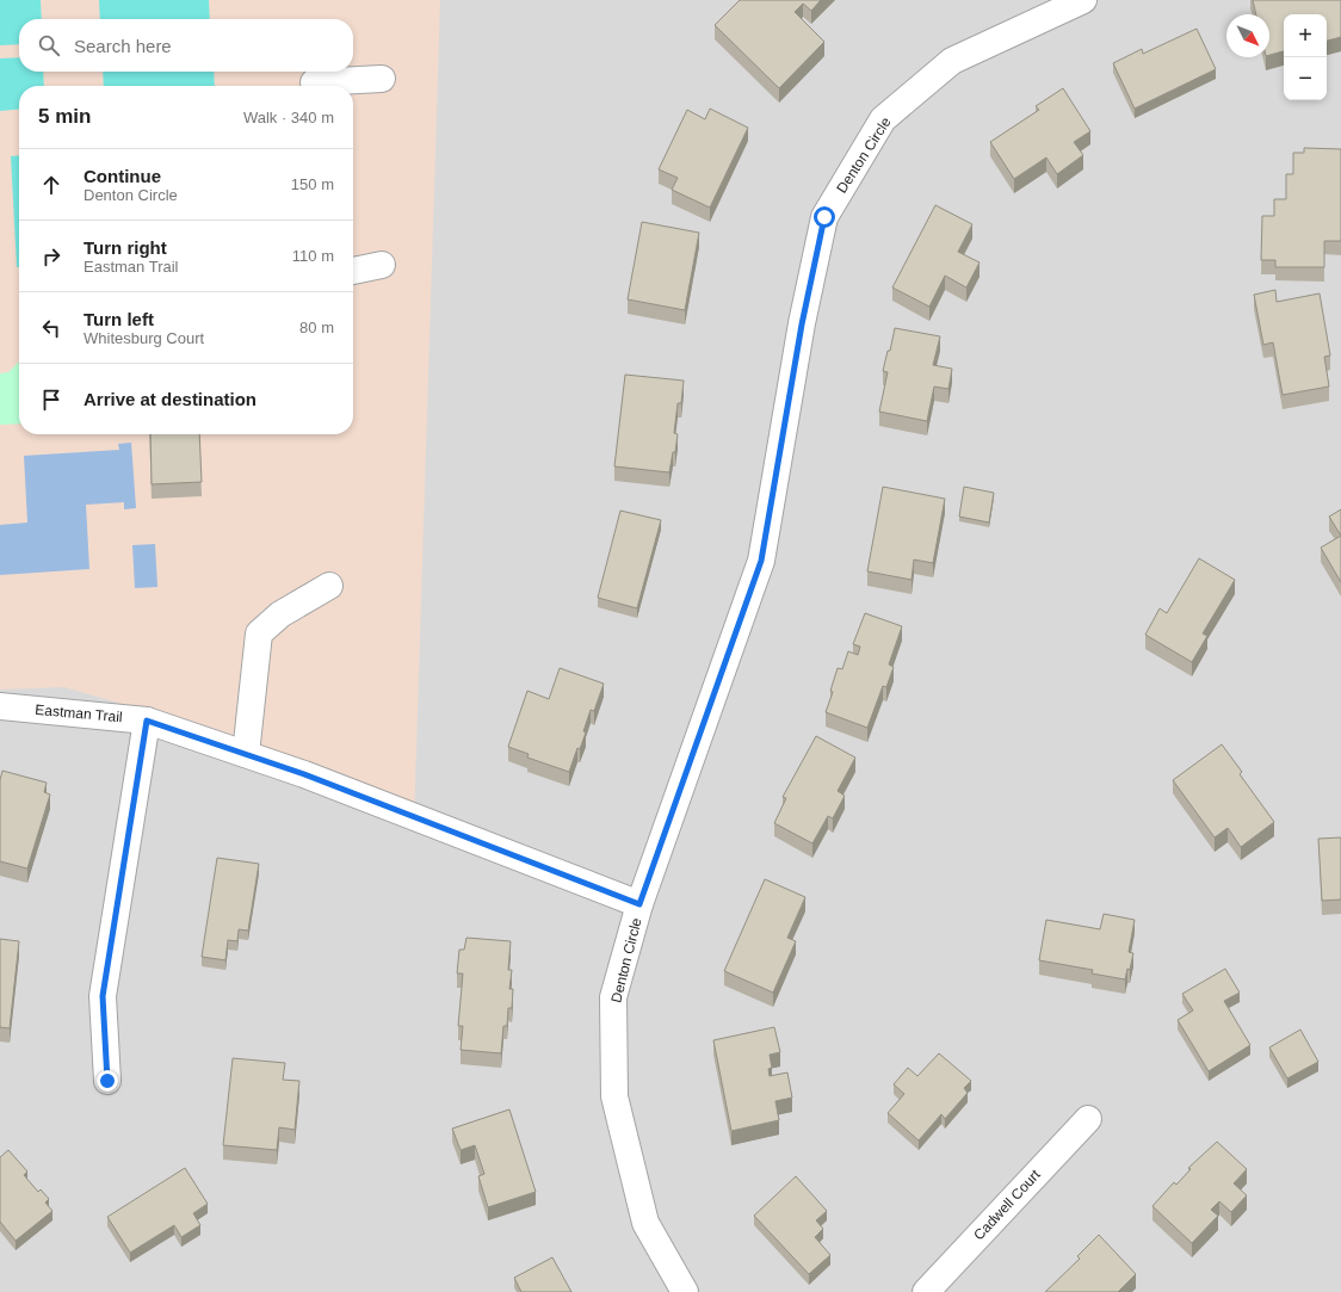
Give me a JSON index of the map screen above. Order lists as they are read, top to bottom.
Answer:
{
  "streets": {
    "street": ["Denton Circle", "Eastman Trail", "Cadwell Court"]
  },
  "crossings": [
    ["Denton Circle", "Eastman Trail"]
  ],
  "north": "bottom right",
  "page": {
    "map_buttons": ["+", "−"],
    "search": "Search here",
    "heading": ["5 min", "Walk · 340 m"],
    "list": [
      ["Continue", "Denton Circle", "150 m"],
      ["Turn right", "Eastman Trail", "110 m"],
      ["Turn left", "Whitesburg Court", "80 m"],
      "Arrive at destination"
    ]
  }
}
